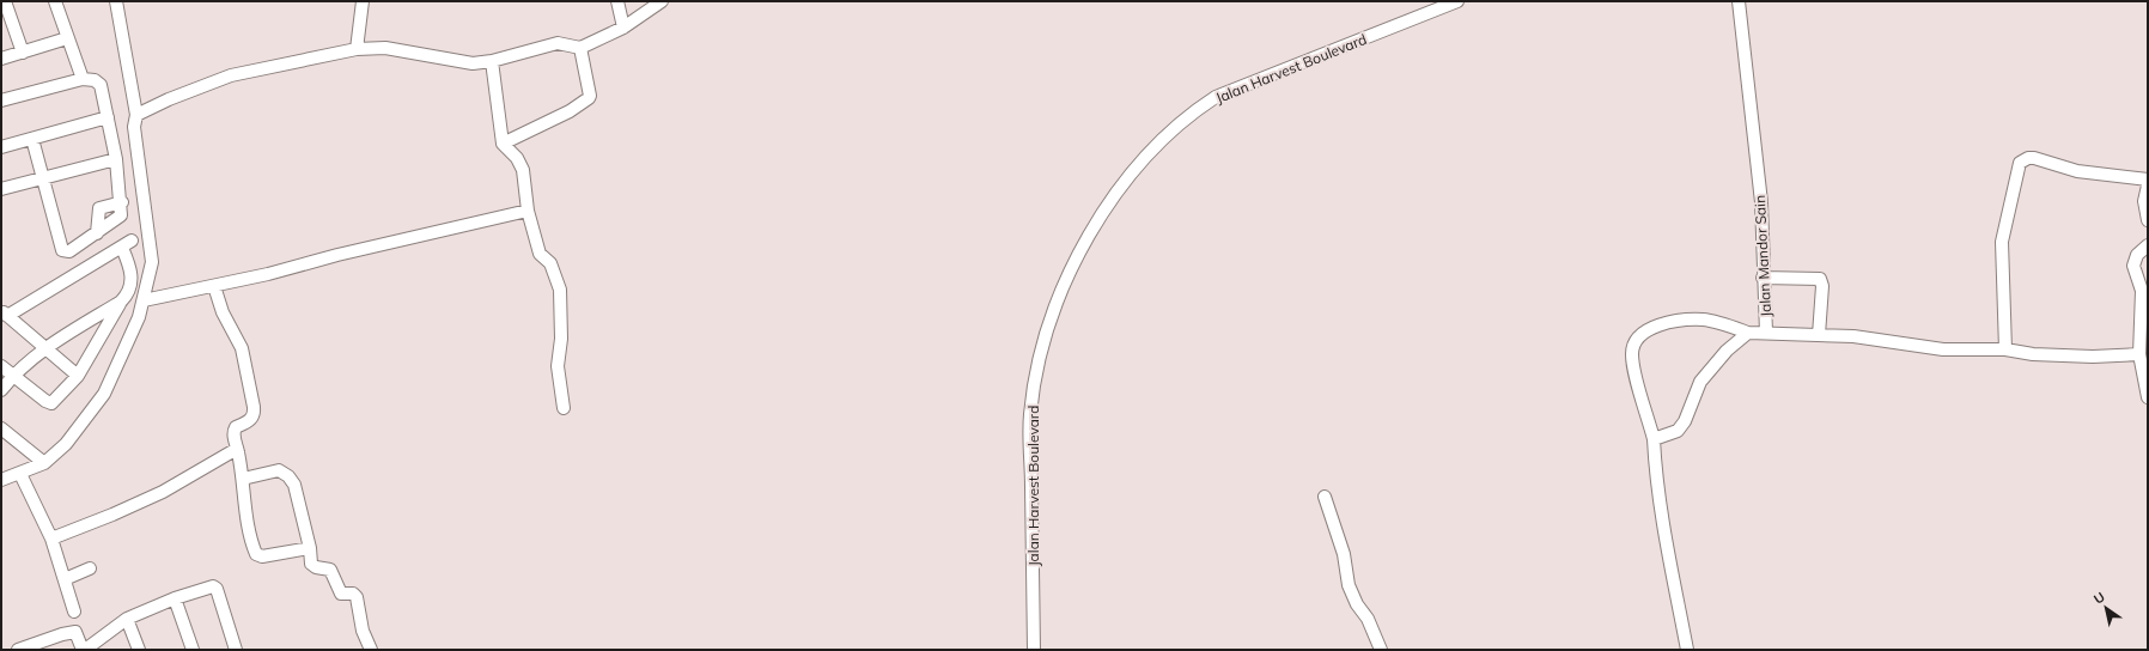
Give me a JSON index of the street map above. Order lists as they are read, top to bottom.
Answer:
{
  "streets": {
    "street": ["Jalan Harvest Boulevard", "Jalan Mandor Sain"]
  },
  "north": "top left"
}
